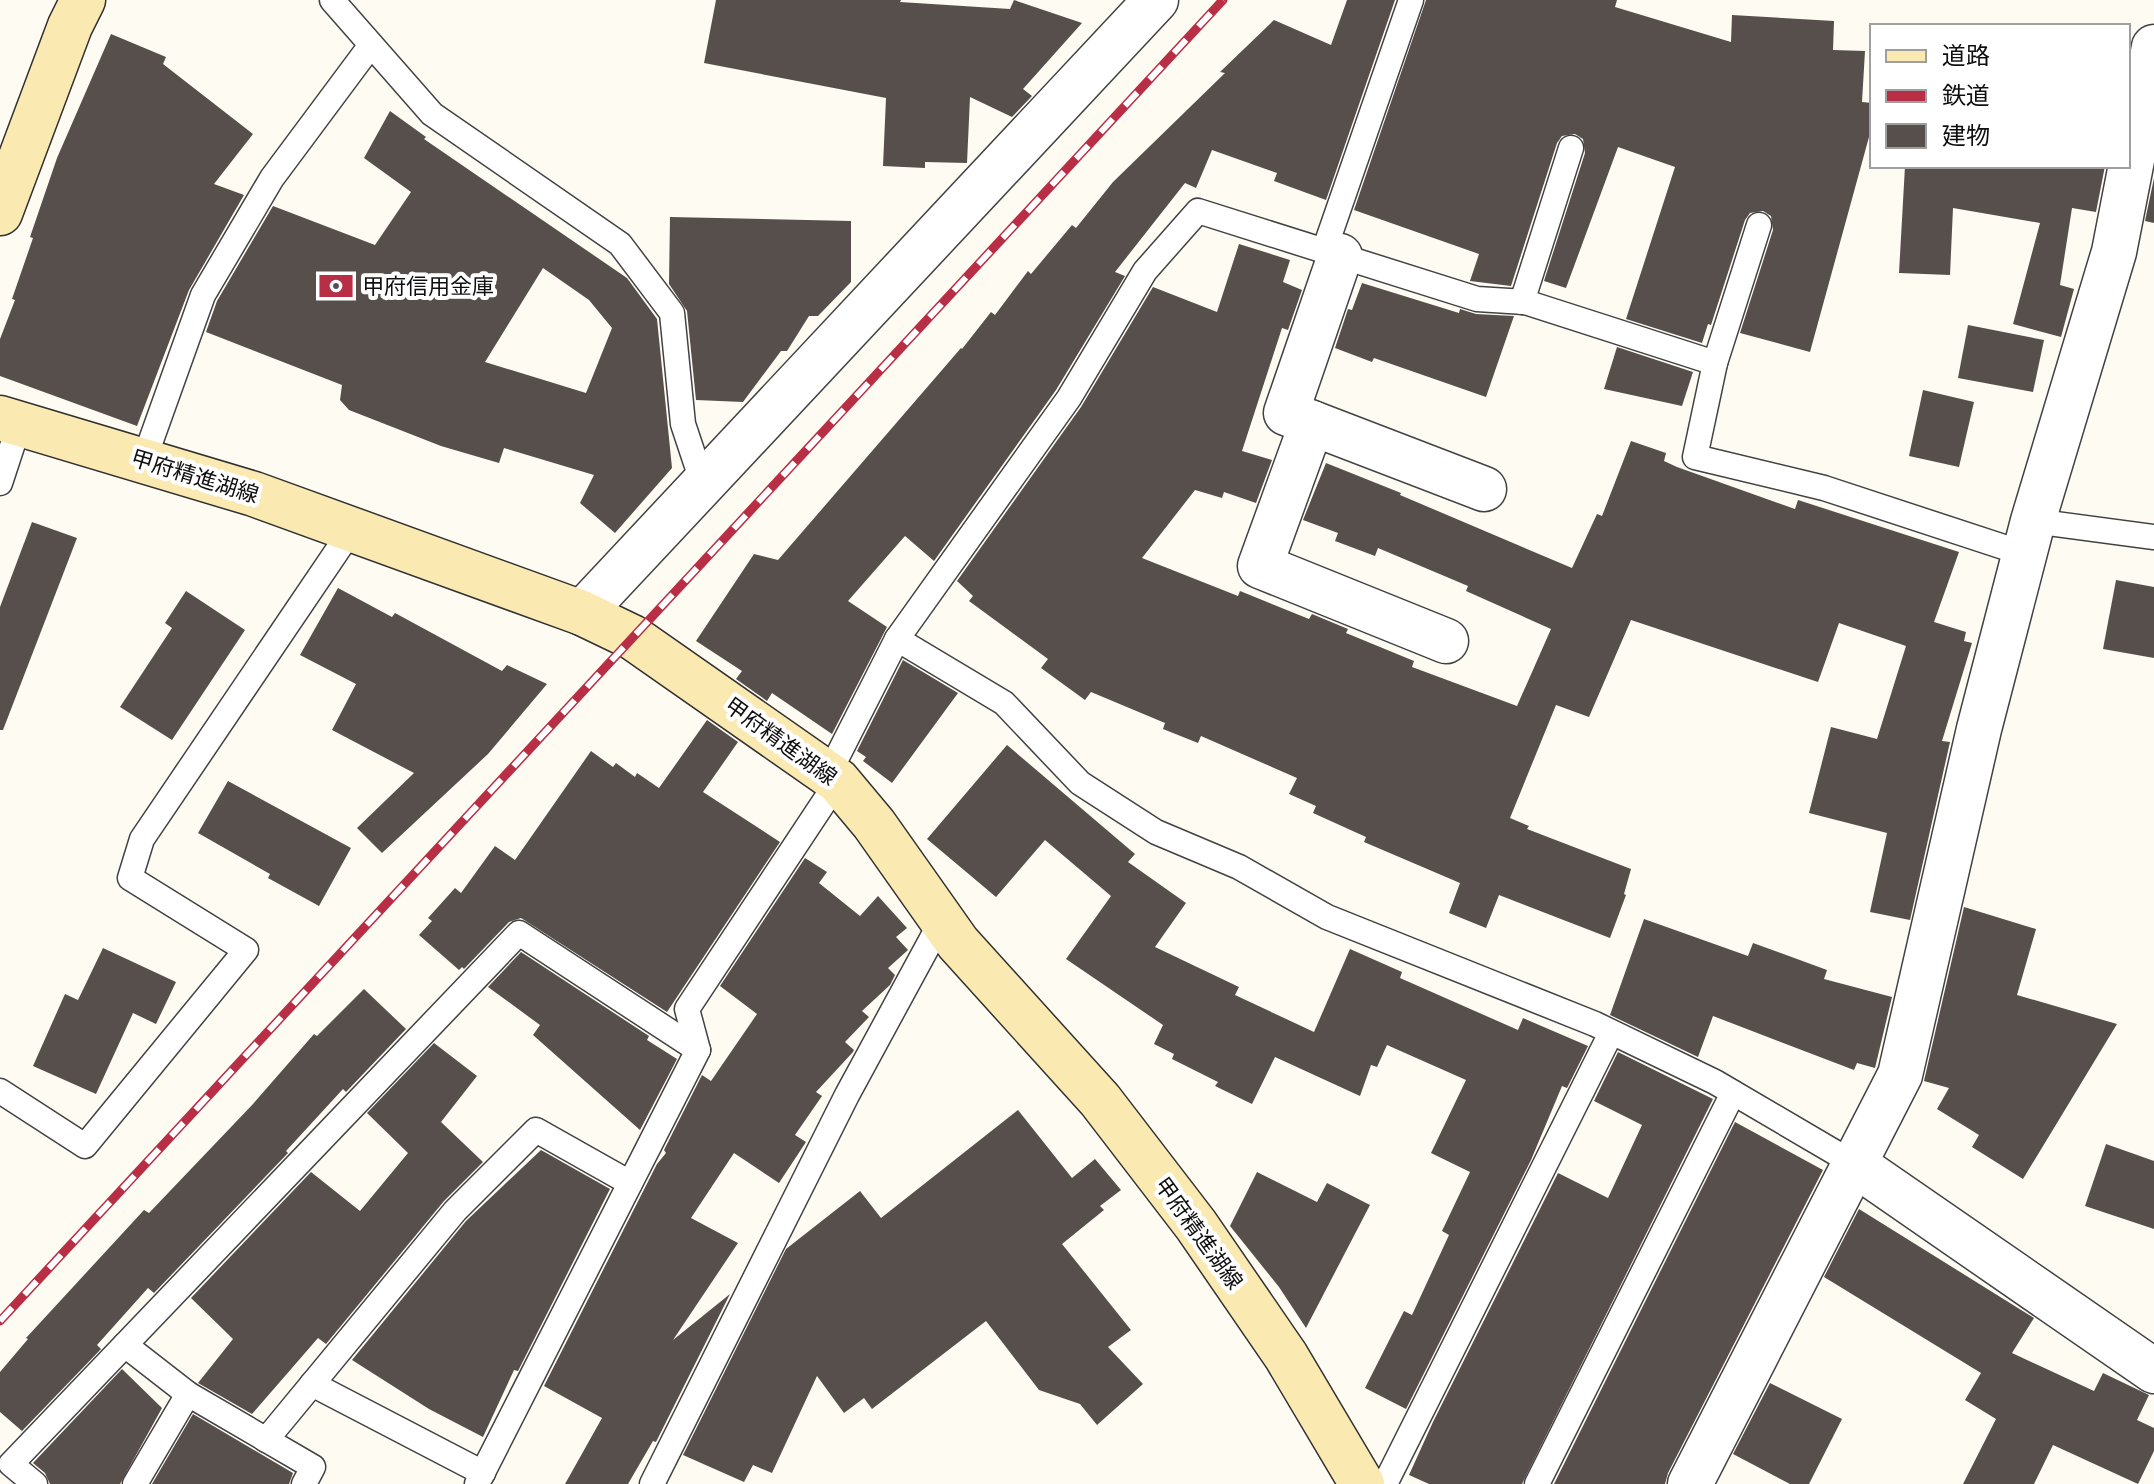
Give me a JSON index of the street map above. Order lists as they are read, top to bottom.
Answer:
{
  "streets": {
    "main road": ["甲府精進湖線"]
  },
  "places": {
    "bank": ["甲府信用金庫"]
  },
  "legend": ["道路", "鉄道", "建物"]
}
